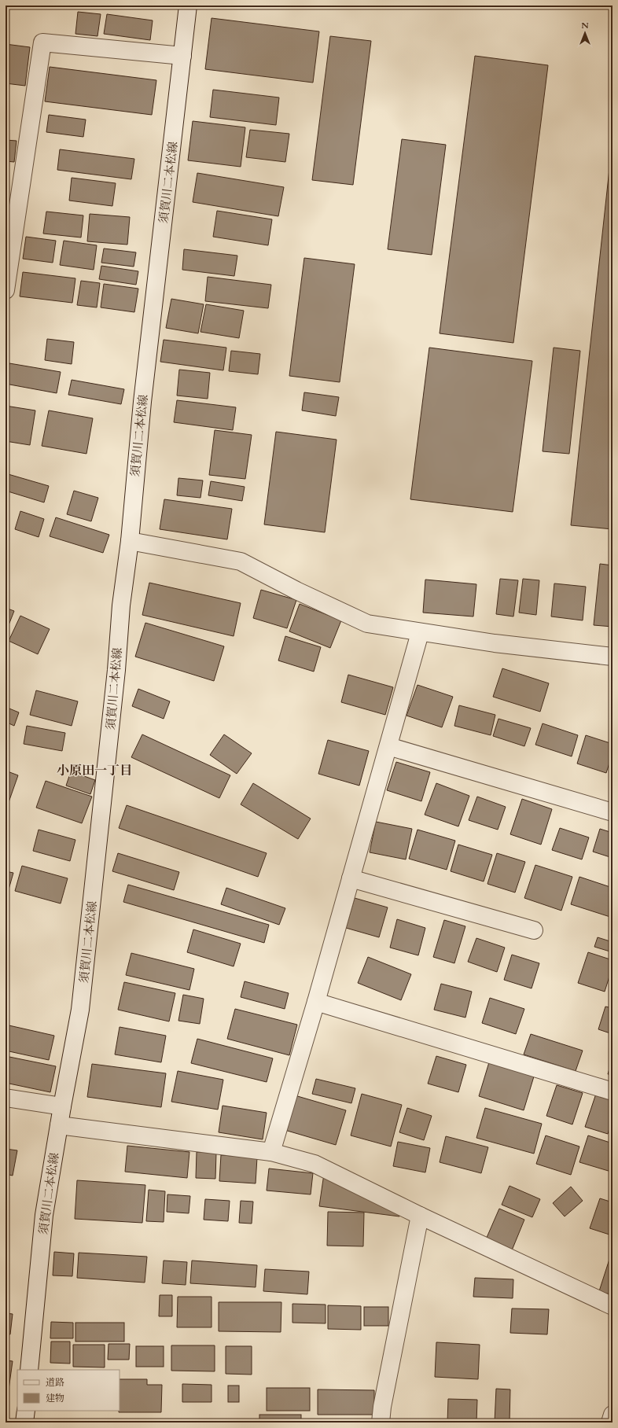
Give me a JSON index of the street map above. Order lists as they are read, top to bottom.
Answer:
{
  "streets": {
    "street": ["須賀川二本松線"]
  },
  "districts": ["小原田一丁目"],
  "legend": ["道路", "建物"],
  "north": "top"
}
